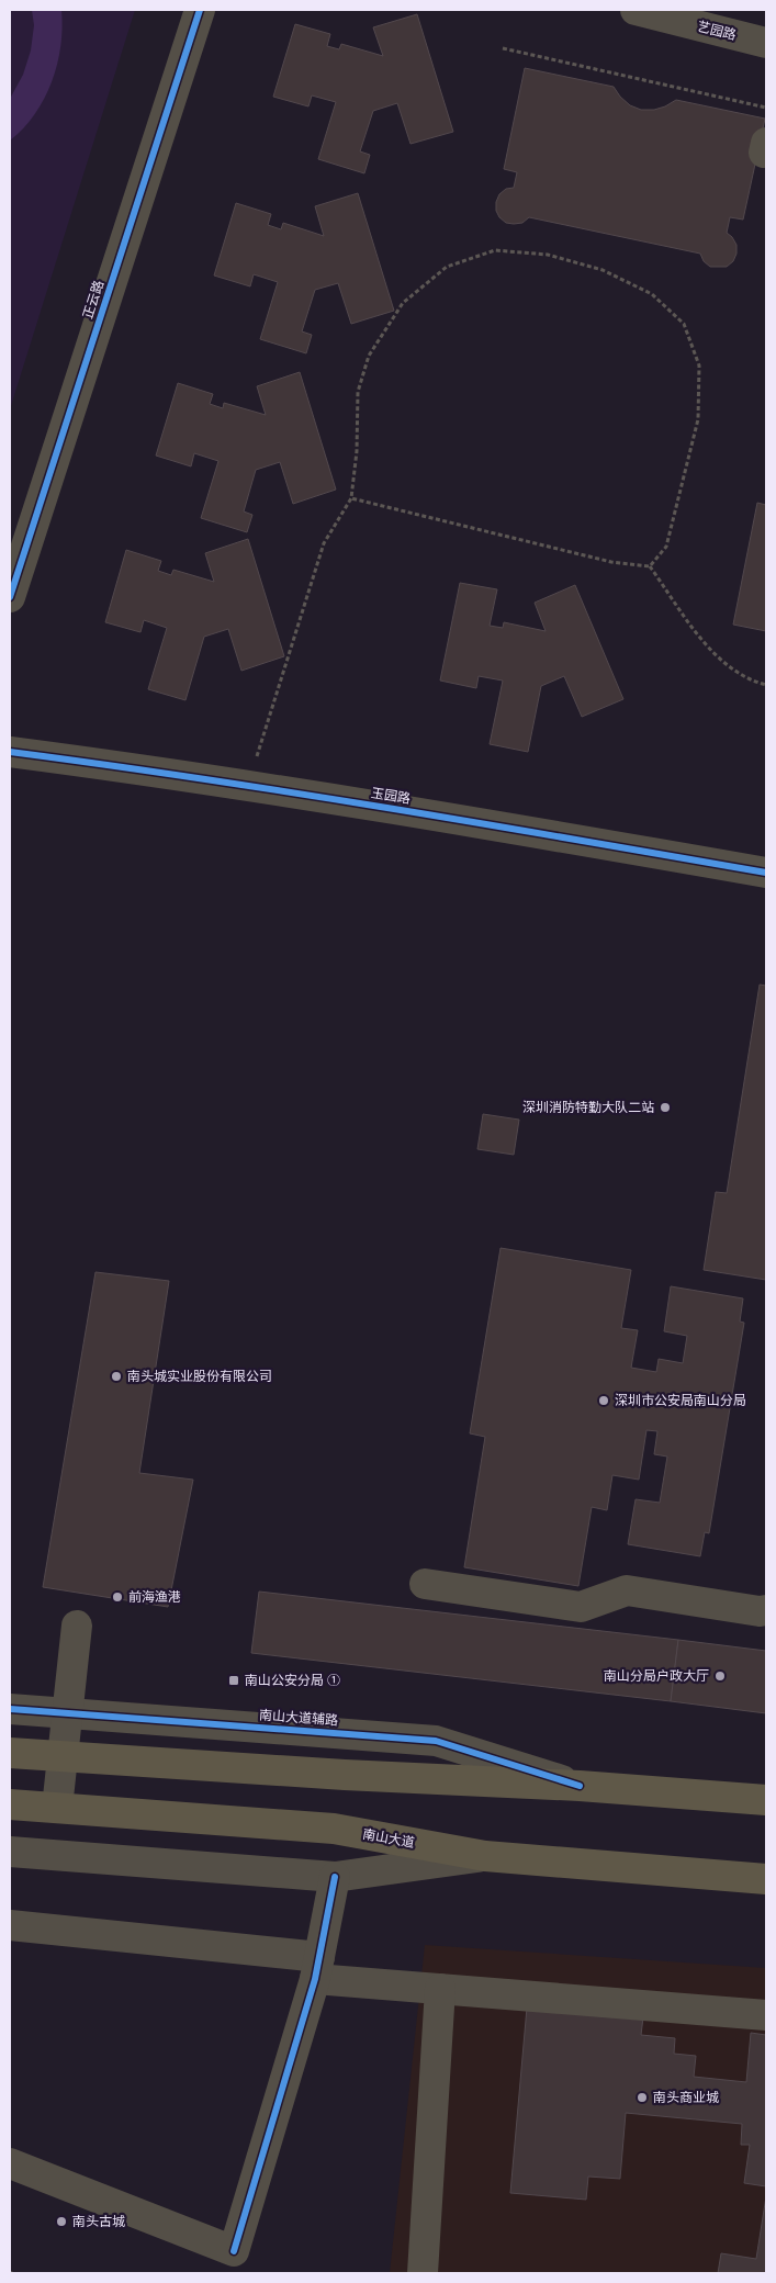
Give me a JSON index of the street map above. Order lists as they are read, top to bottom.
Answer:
{
  "streets": {
    "main road": ["南山大道"],
    "street": [
      "艺园路",
      "正云路",
      "玉园路",
      "南山大道辅路"
    ]
  },
  "places": {
    "other": [
      "深圳消防特勤大队二站",
      "南头城实业股份有限公司",
      "深圳市公安局南山分局",
      "前海渔港",
      "南山分局户政大厅",
      "南头商业城",
      "南头古城"
    ],
    "transit": ["南山公安分局 ①"]
  }
}
